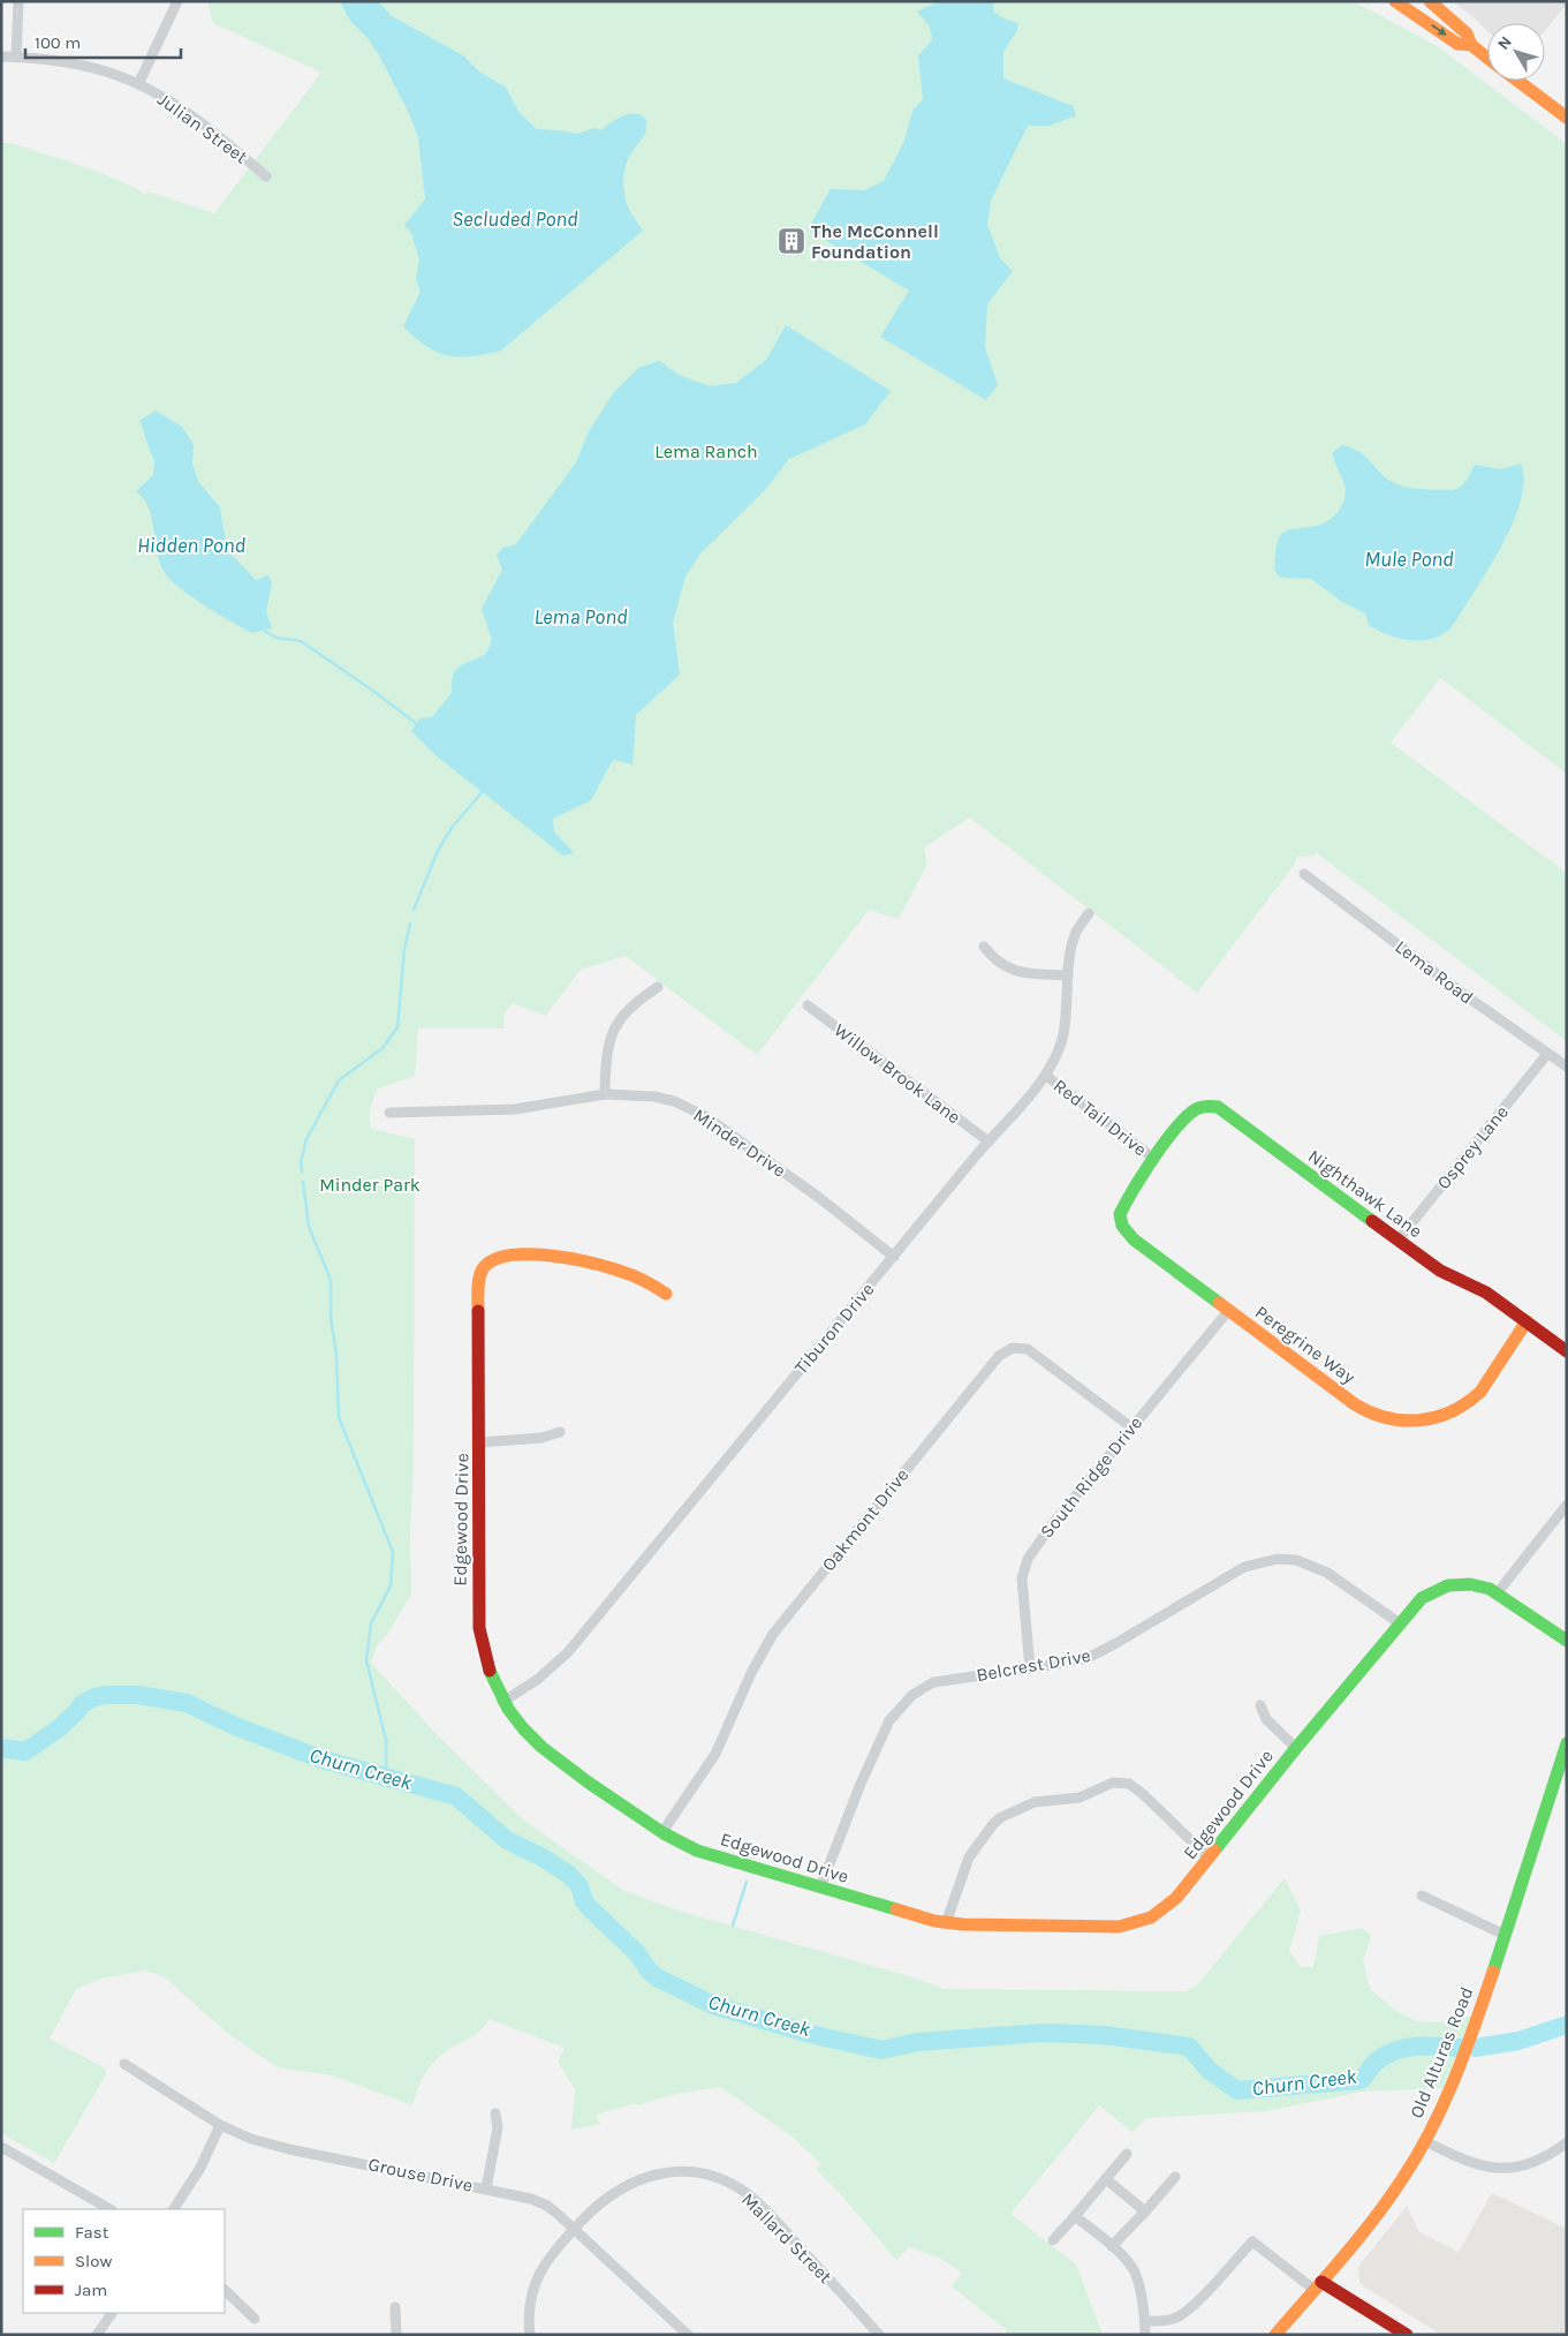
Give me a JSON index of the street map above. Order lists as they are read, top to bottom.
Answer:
{
  "streets": {
    "street": [
      "Julian Street",
      "Lema Road",
      "Willow Brook Lane",
      "Red Tail Drive",
      "Minder Drive",
      "Osprey Lane",
      "Nighthawk Lane",
      "Tiburon Drive",
      "Peregrine Way",
      "South Ridge Drive",
      "Edgewood Drive",
      "Oakmont Drive",
      "Belcrest Drive",
      "Old Alturas Road",
      "Grouse Drive",
      "Mallard Street"
    ]
  },
  "crossings": [
    ["Lema Road", "Osprey Lane"],
    ["Willow Brook Lane", "Tiburon Drive"],
    ["Red Tail Drive", "Nighthawk Lane"],
    ["Red Tail Drive", "Tiburon Drive"],
    ["Red Tail Drive", "Peregrine Way"],
    ["Minder Drive", "Tiburon Drive"],
    ["Osprey Lane", "Nighthawk Lane"],
    ["Nighthawk Lane", "Peregrine Way"],
    ["Tiburon Drive", "Edgewood Drive"],
    ["Peregrine Way", "South Ridge Drive"],
    ["South Ridge Drive", "Oakmont Drive"],
    ["South Ridge Drive", "Belcrest Drive"],
    ["Edgewood Drive", "Oakmont Drive"],
    ["Edgewood Drive", "Belcrest Drive"],
    ["Grouse Drive", "Mallard Street"]
  ],
  "water": [
    "Secluded Pond",
    "Hidden Pond",
    "Mule Pond",
    "Lema Pond",
    "Churn Creek"
  ],
  "parks": ["Lema Ranch", "Minder Park"],
  "places": {
    "building": ["The McConnell Foundation"]
  },
  "legend": ["Fast", "Slow", "Jam"],
  "scale_bar": "100 m",
  "north": "top left"
}
